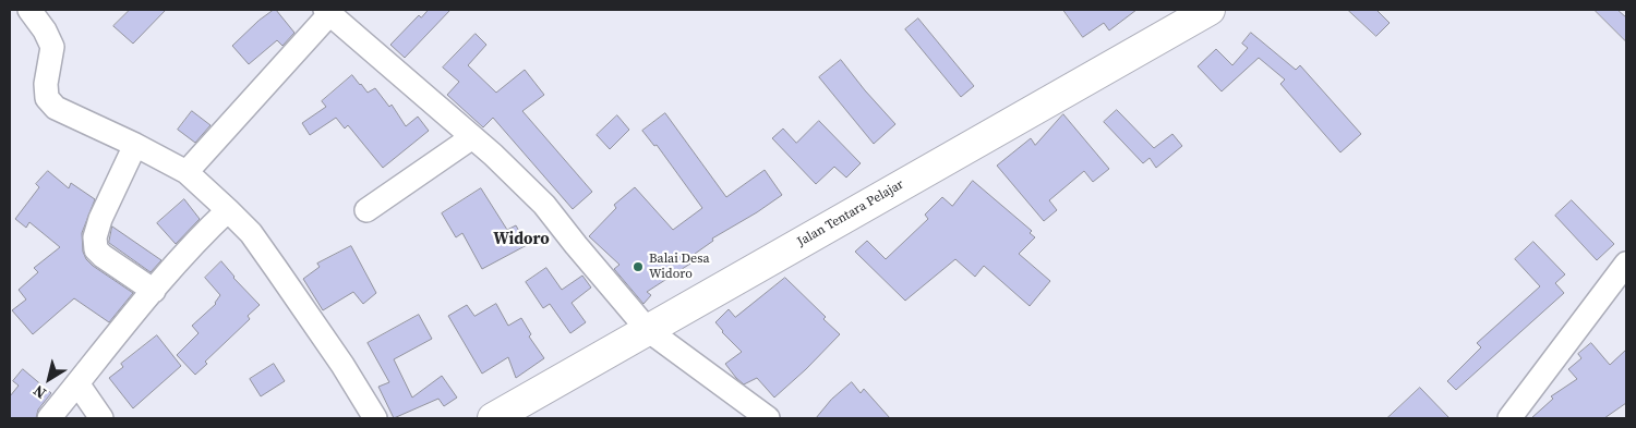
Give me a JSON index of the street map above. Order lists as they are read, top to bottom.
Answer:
{
  "streets": {
    "main road": ["Jalan Tentara Pelajar"]
  },
  "districts": ["Widoro"],
  "places": ["Balai Desa Widoro"],
  "north": "bottom left"
}
